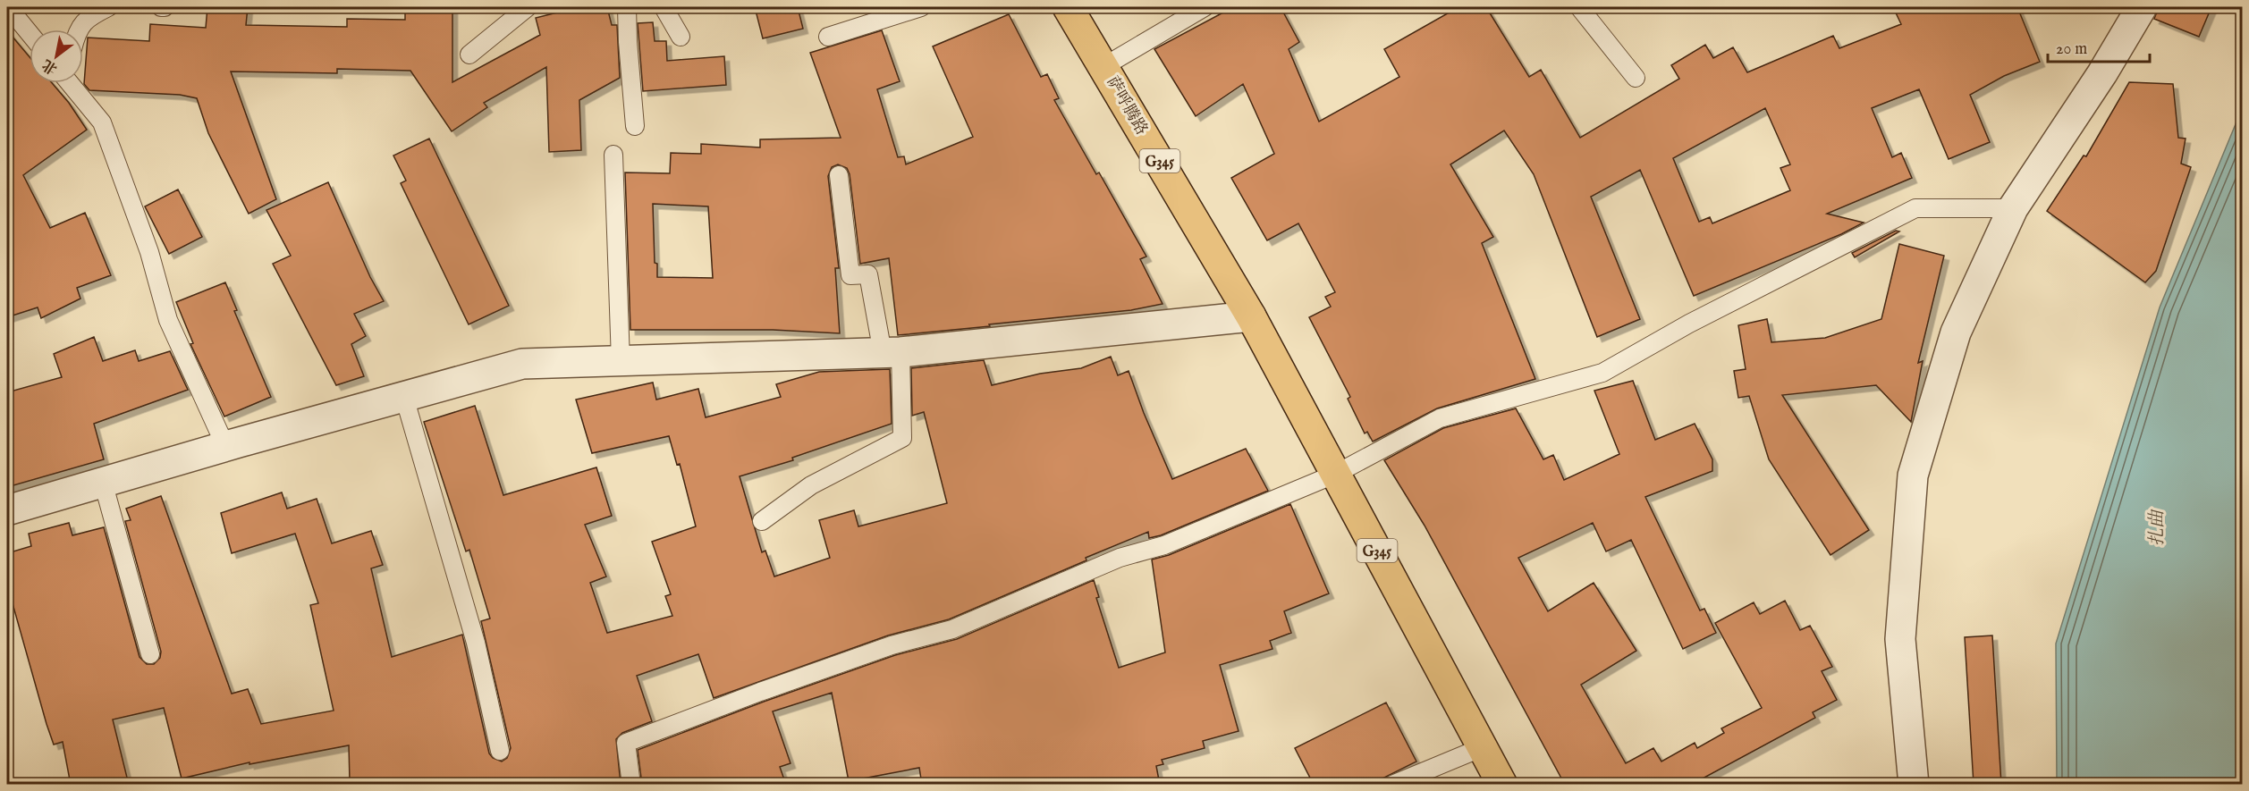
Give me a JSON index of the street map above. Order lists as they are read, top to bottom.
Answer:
{
  "streets": {
    "highway": ["萨呼腾路", "G345"]
  },
  "crossings": [
    ["萨呼腾路", "G345"]
  ],
  "water": ["扎曲"],
  "scale_bar": "20 m",
  "north": "bottom left"
}
